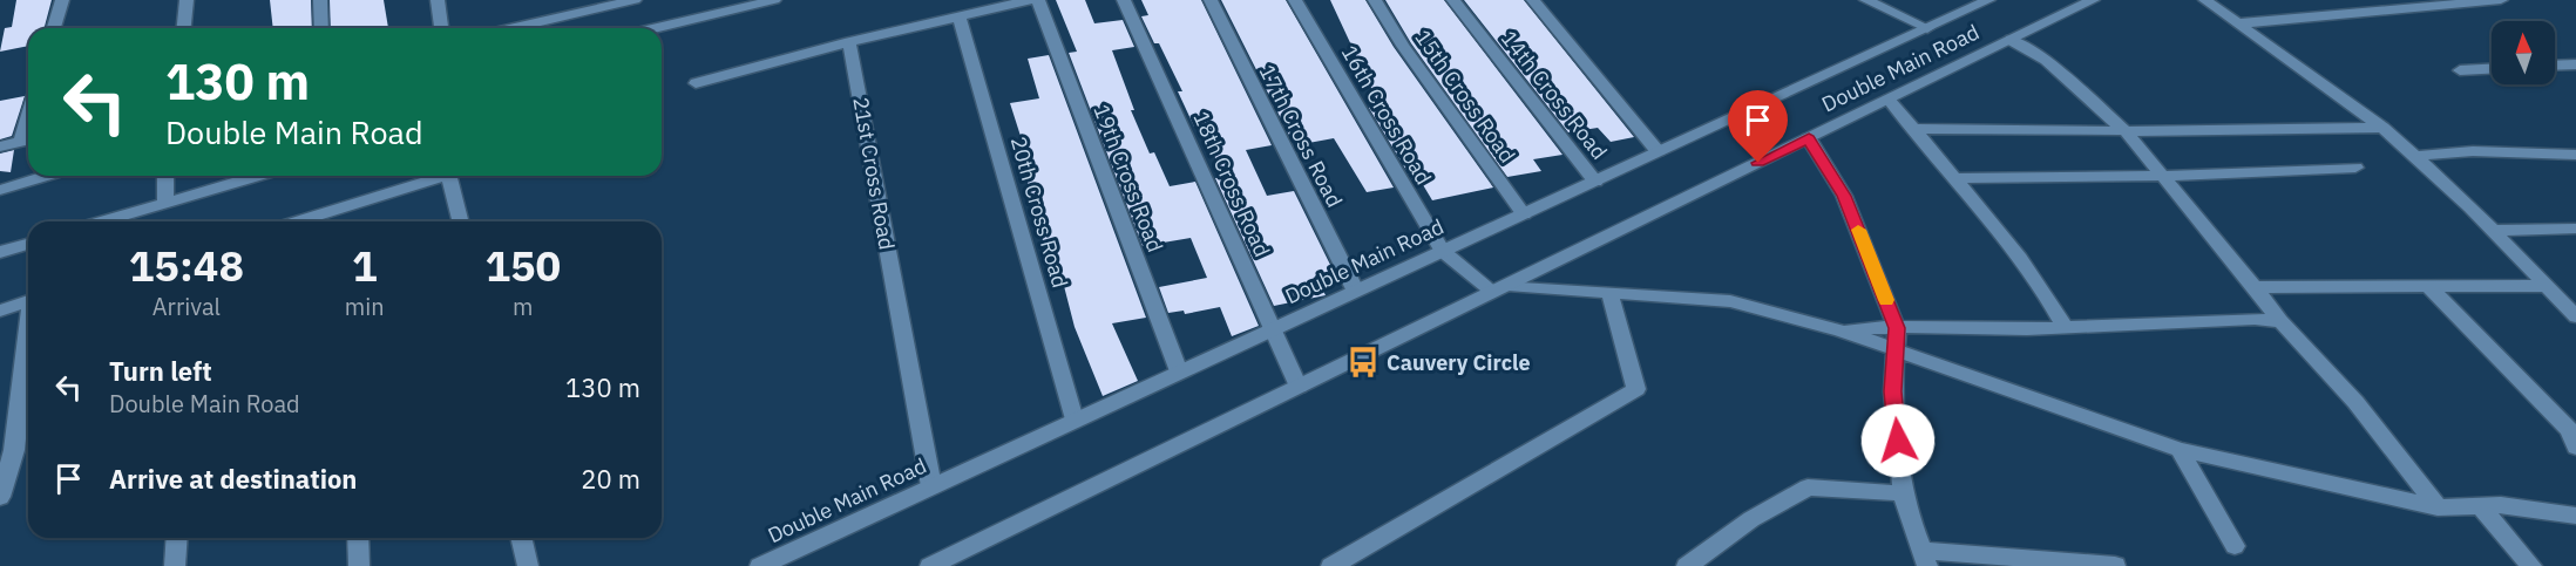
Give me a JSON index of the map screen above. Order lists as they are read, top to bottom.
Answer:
{
  "streets": {
    "street": [
      "Double Main Road",
      "14th Cross Road",
      "15th Cross Road",
      "16th Cross Road",
      "17th Cross Road",
      "21st Cross Road",
      "19th Cross Road",
      "18th Cross Road",
      "20th Cross Road"
    ]
  },
  "crossings": [
    ["Double Main Road", "14th Cross Road"],
    ["Double Main Road", "15th Cross Road"],
    ["Double Main Road", "16th Cross Road"],
    ["Double Main Road", "17th Cross Road"],
    ["Double Main Road", "21st Cross Road"],
    ["Double Main Road", "19th Cross Road"],
    ["Double Main Road", "18th Cross Road"],
    ["Double Main Road", "20th Cross Road"]
  ],
  "places": {
    "bus stop": ["Cauvery Circle"]
  },
  "north": "top",
  "page": {
    "turn": ["130 m", "Double Main Road"],
    "eta": [
      "15:48",
      "Arrival",
      "1",
      "min",
      "150",
      "m"
    ],
    "list": [
      {
        "name": "Turn left",
        "note": "Double Main Road",
        "value": "130 m"
      },
      {
        "name": "Arrive at destination",
        "value": "20 m"
      }
    ]
  }
}
